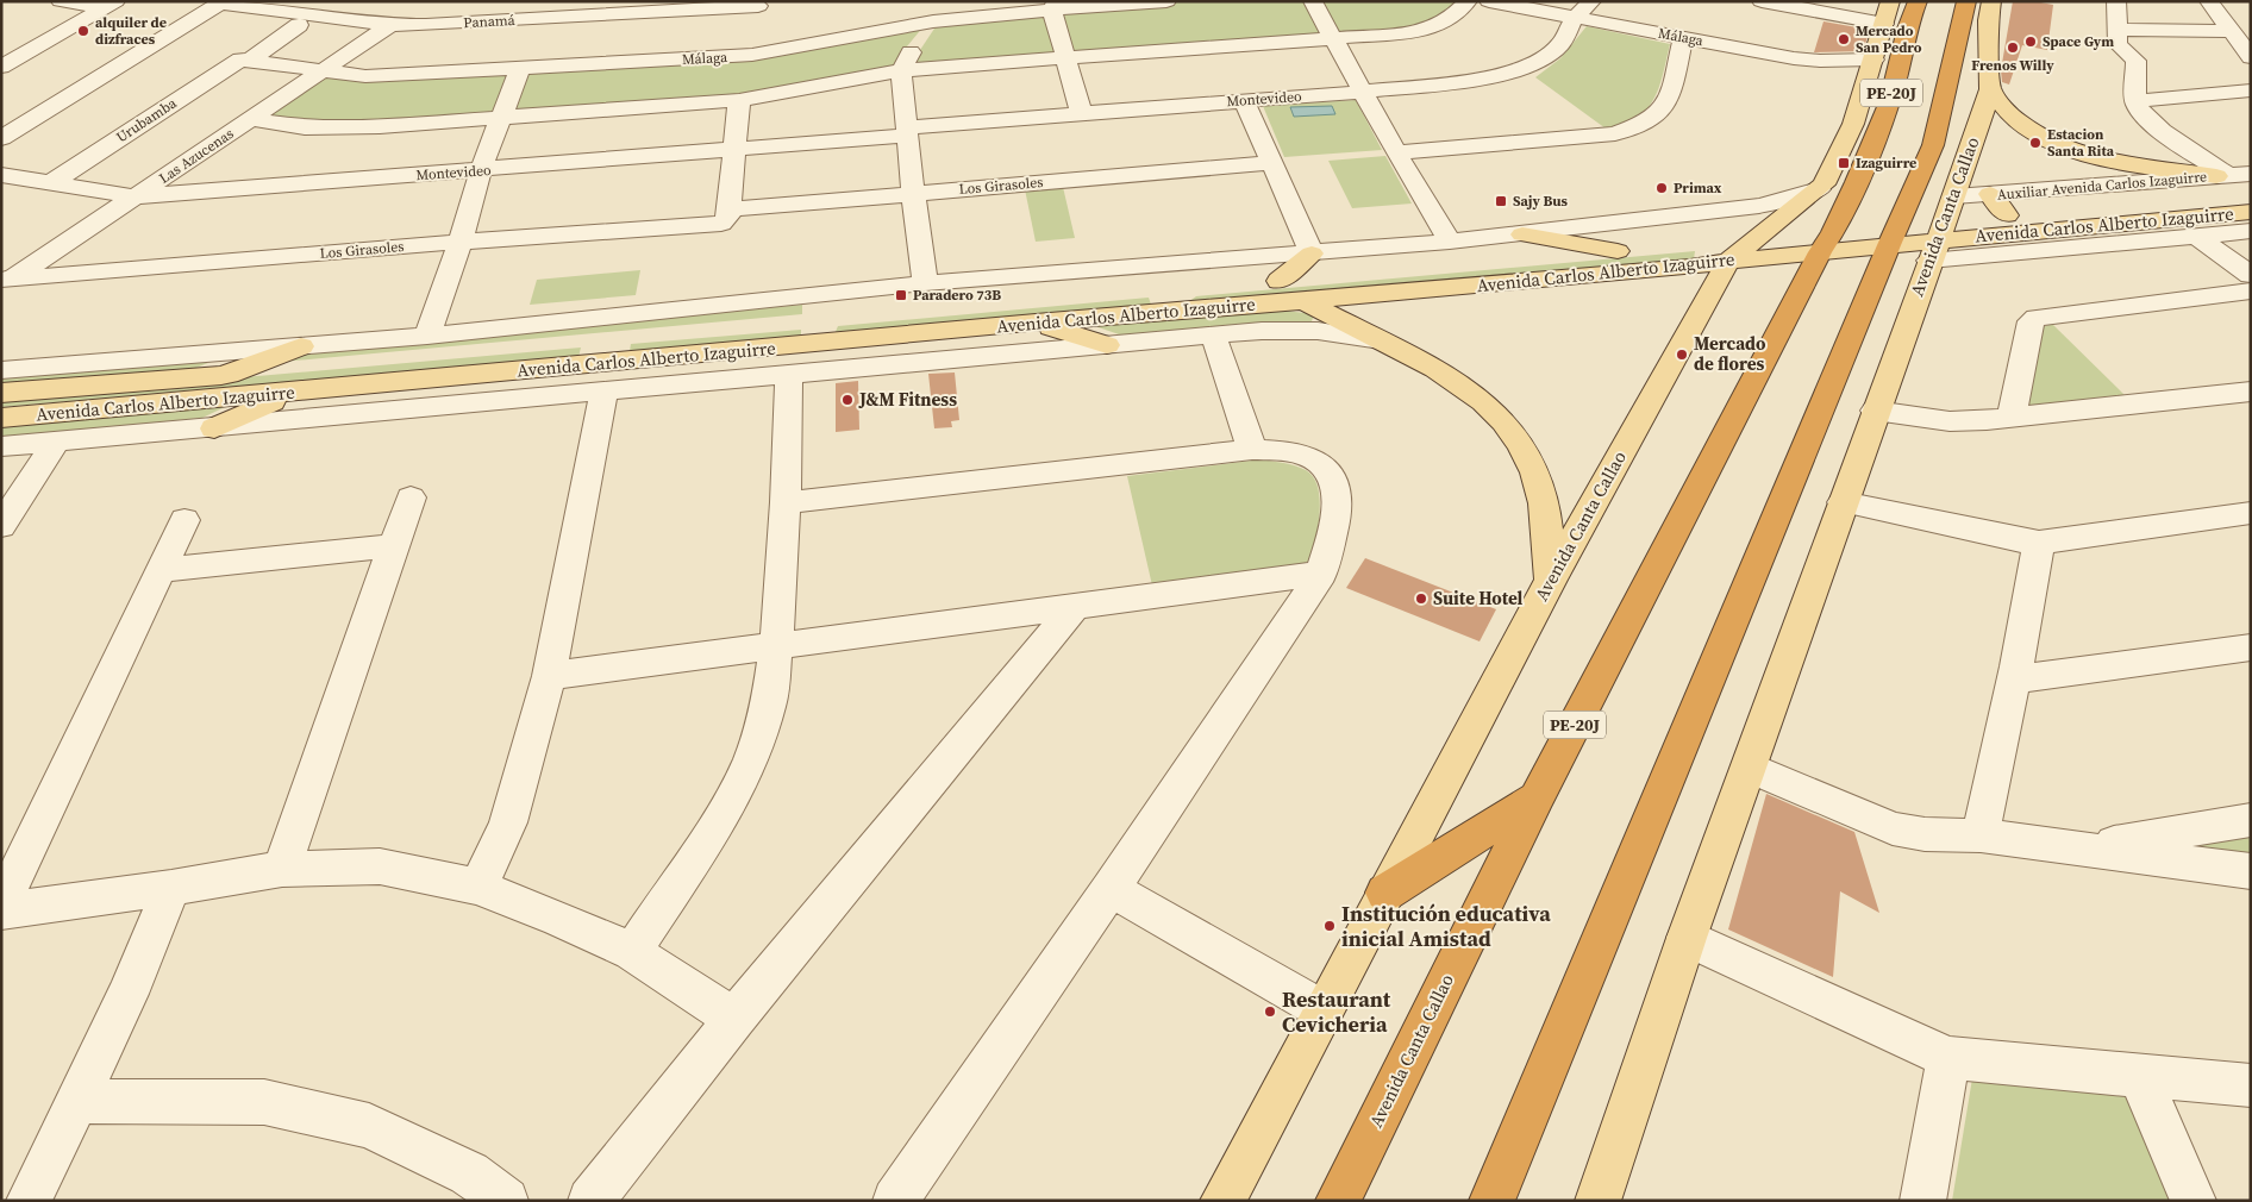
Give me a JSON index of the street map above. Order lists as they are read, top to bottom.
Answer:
{
  "streets": {
    "highway": ["PE-20J", "Avenida Canta Callao"],
    "main road": ["Avenida Carlos Alberto Izaguirre"],
    "street": [
      "Panamá",
      "Málaga",
      "Montevideo",
      "Urubamba",
      "Las Azucenas",
      "Los Girasoles",
      "Auxiliar Avenida Carlos Izaguirre"
    ]
  },
  "crossings": [
    ["Panamá", "Las Azucenas"],
    ["Málaga", "Montevideo"],
    ["Málaga", "Urubamba"],
    ["Málaga", "Las Azucenas"],
    ["Málaga", "Avenida Canta Callao"],
    ["Montevideo", "Urubamba"],
    ["Montevideo", "Las Azucenas"],
    ["Las Azucenas", "Los Girasoles"],
    ["Auxiliar Avenida Carlos Izaguirre", "Avenida Canta Callao"],
    ["Avenida Canta Callao", "Avenida Carlos Alberto Izaguirre"]
  ],
  "places": {
    "other": [
      "alquiler de dizfraces",
      "Mercado San Pedro",
      "Space Gym",
      "Frenos Willy",
      "Estacion Santa Rita",
      "Primax",
      "Mercado de flores",
      "J&M Fitness",
      "Suite Hotel",
      "Institución educativa inicial Amistad",
      "Restaurant Cevicheria"
    ],
    "transit": ["Izaguirre", "Sajy Bus", "Paradero 73B"]
  }
}
